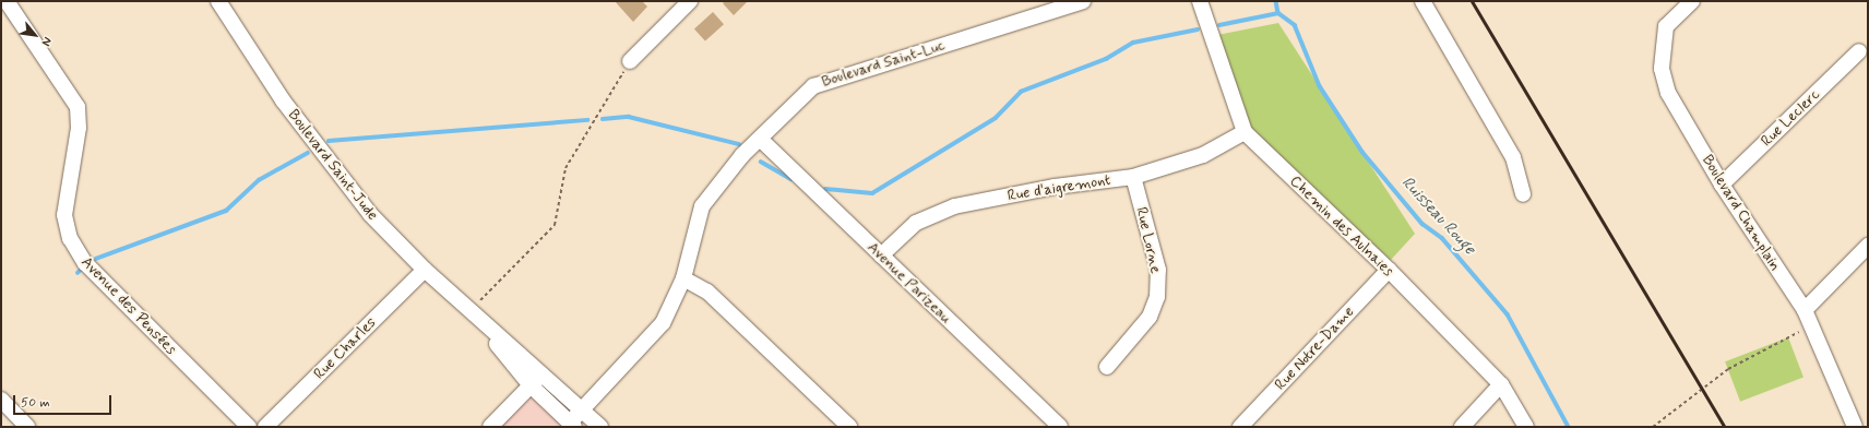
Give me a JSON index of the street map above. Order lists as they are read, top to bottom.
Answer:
{
  "streets": {
    "street": [
      "Boulevard Saint-Luc",
      "Rue Leclerc",
      "Boulevard Saint-Jude",
      "Rue d'aigremont",
      "Boulevard Champlain",
      "Chemin des Aulnaies",
      "Rue Lorne",
      "Avenue Parizeau",
      "Avenue des Pensées",
      "Rue Charles",
      "Rue Notre-Dame"
    ]
  },
  "crossings": [
    ["Boulevard Saint-Luc", "Boulevard Saint-Jude"],
    ["Boulevard Saint-Luc", "Avenue Parizeau"],
    ["Rue Leclerc", "Boulevard Champlain"],
    ["Boulevard Saint-Jude", "Rue Charles"],
    ["Rue d'aigremont", "Chemin des Aulnaies"],
    ["Rue d'aigremont", "Rue Lorne"],
    ["Rue d'aigremont", "Avenue Parizeau"],
    ["Chemin des Aulnaies", "Rue Notre-Dame"]
  ],
  "water": ["Ruisseau Rouge"],
  "scale_bar": "50 m",
  "north": "bottom right"
}
